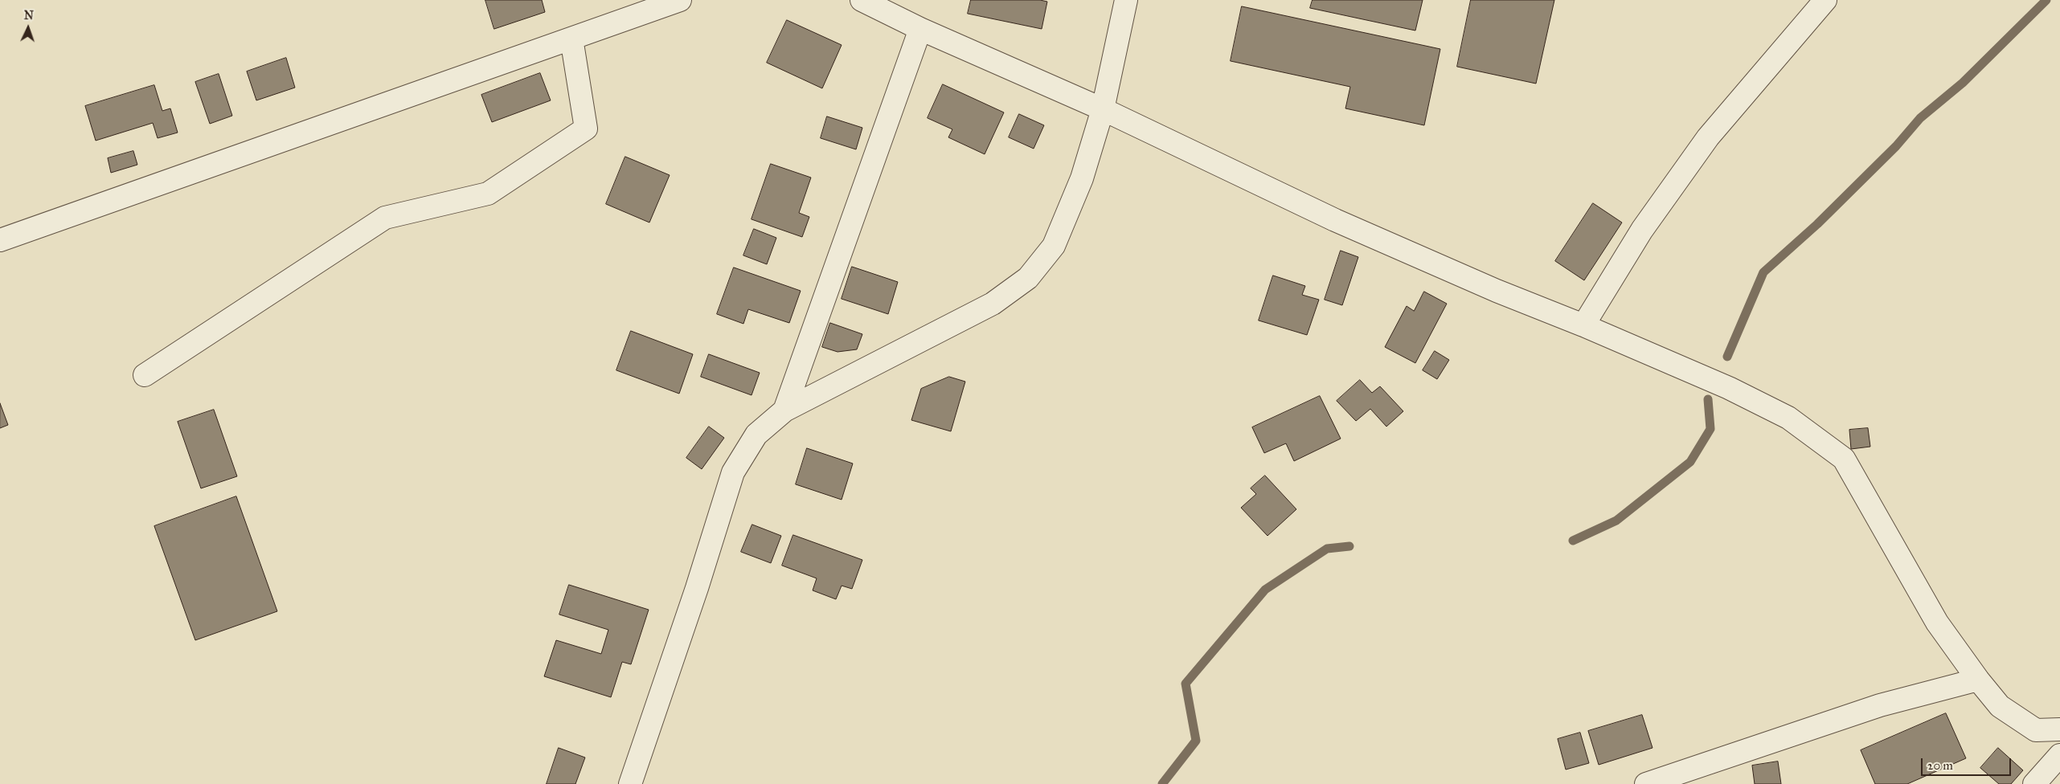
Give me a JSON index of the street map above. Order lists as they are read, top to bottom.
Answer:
{
  "scale_bar": "20 m",
  "north": "top"
}
